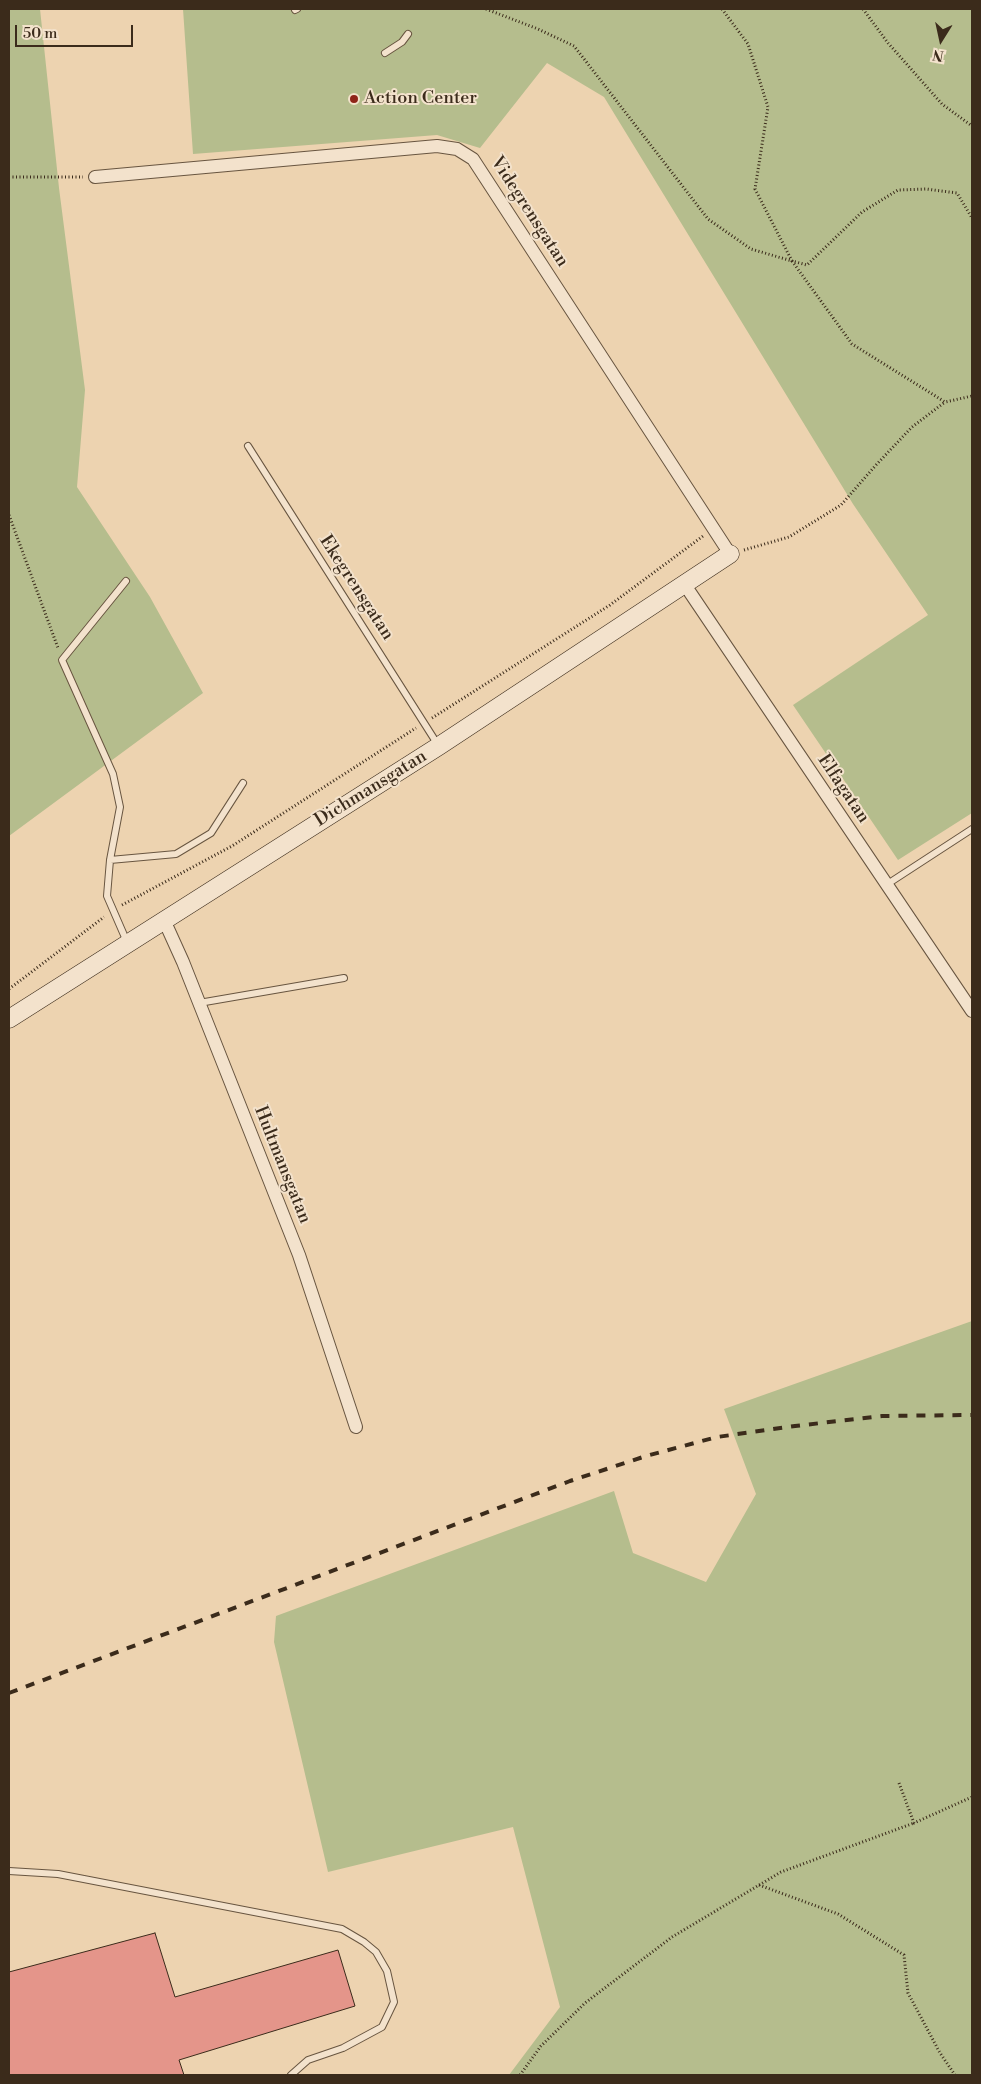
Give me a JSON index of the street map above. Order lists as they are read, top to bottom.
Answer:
{
  "streets": {
    "street": [
      "Videgrensgatan",
      "Dichmansgatan",
      "Elfagatan",
      "Hultmansgatan"
    ],
    "lane": ["Ekegrensgatan"]
  },
  "crossings": [
    ["Videgrensgatan", "Dichmansgatan"],
    ["Ekegrensgatan", "Dichmansgatan"],
    ["Dichmansgatan", "Elfagatan"],
    ["Dichmansgatan", "Hultmansgatan"]
  ],
  "places": ["Action Center"],
  "scale_bar": "50 m",
  "north": "bottom"
}
